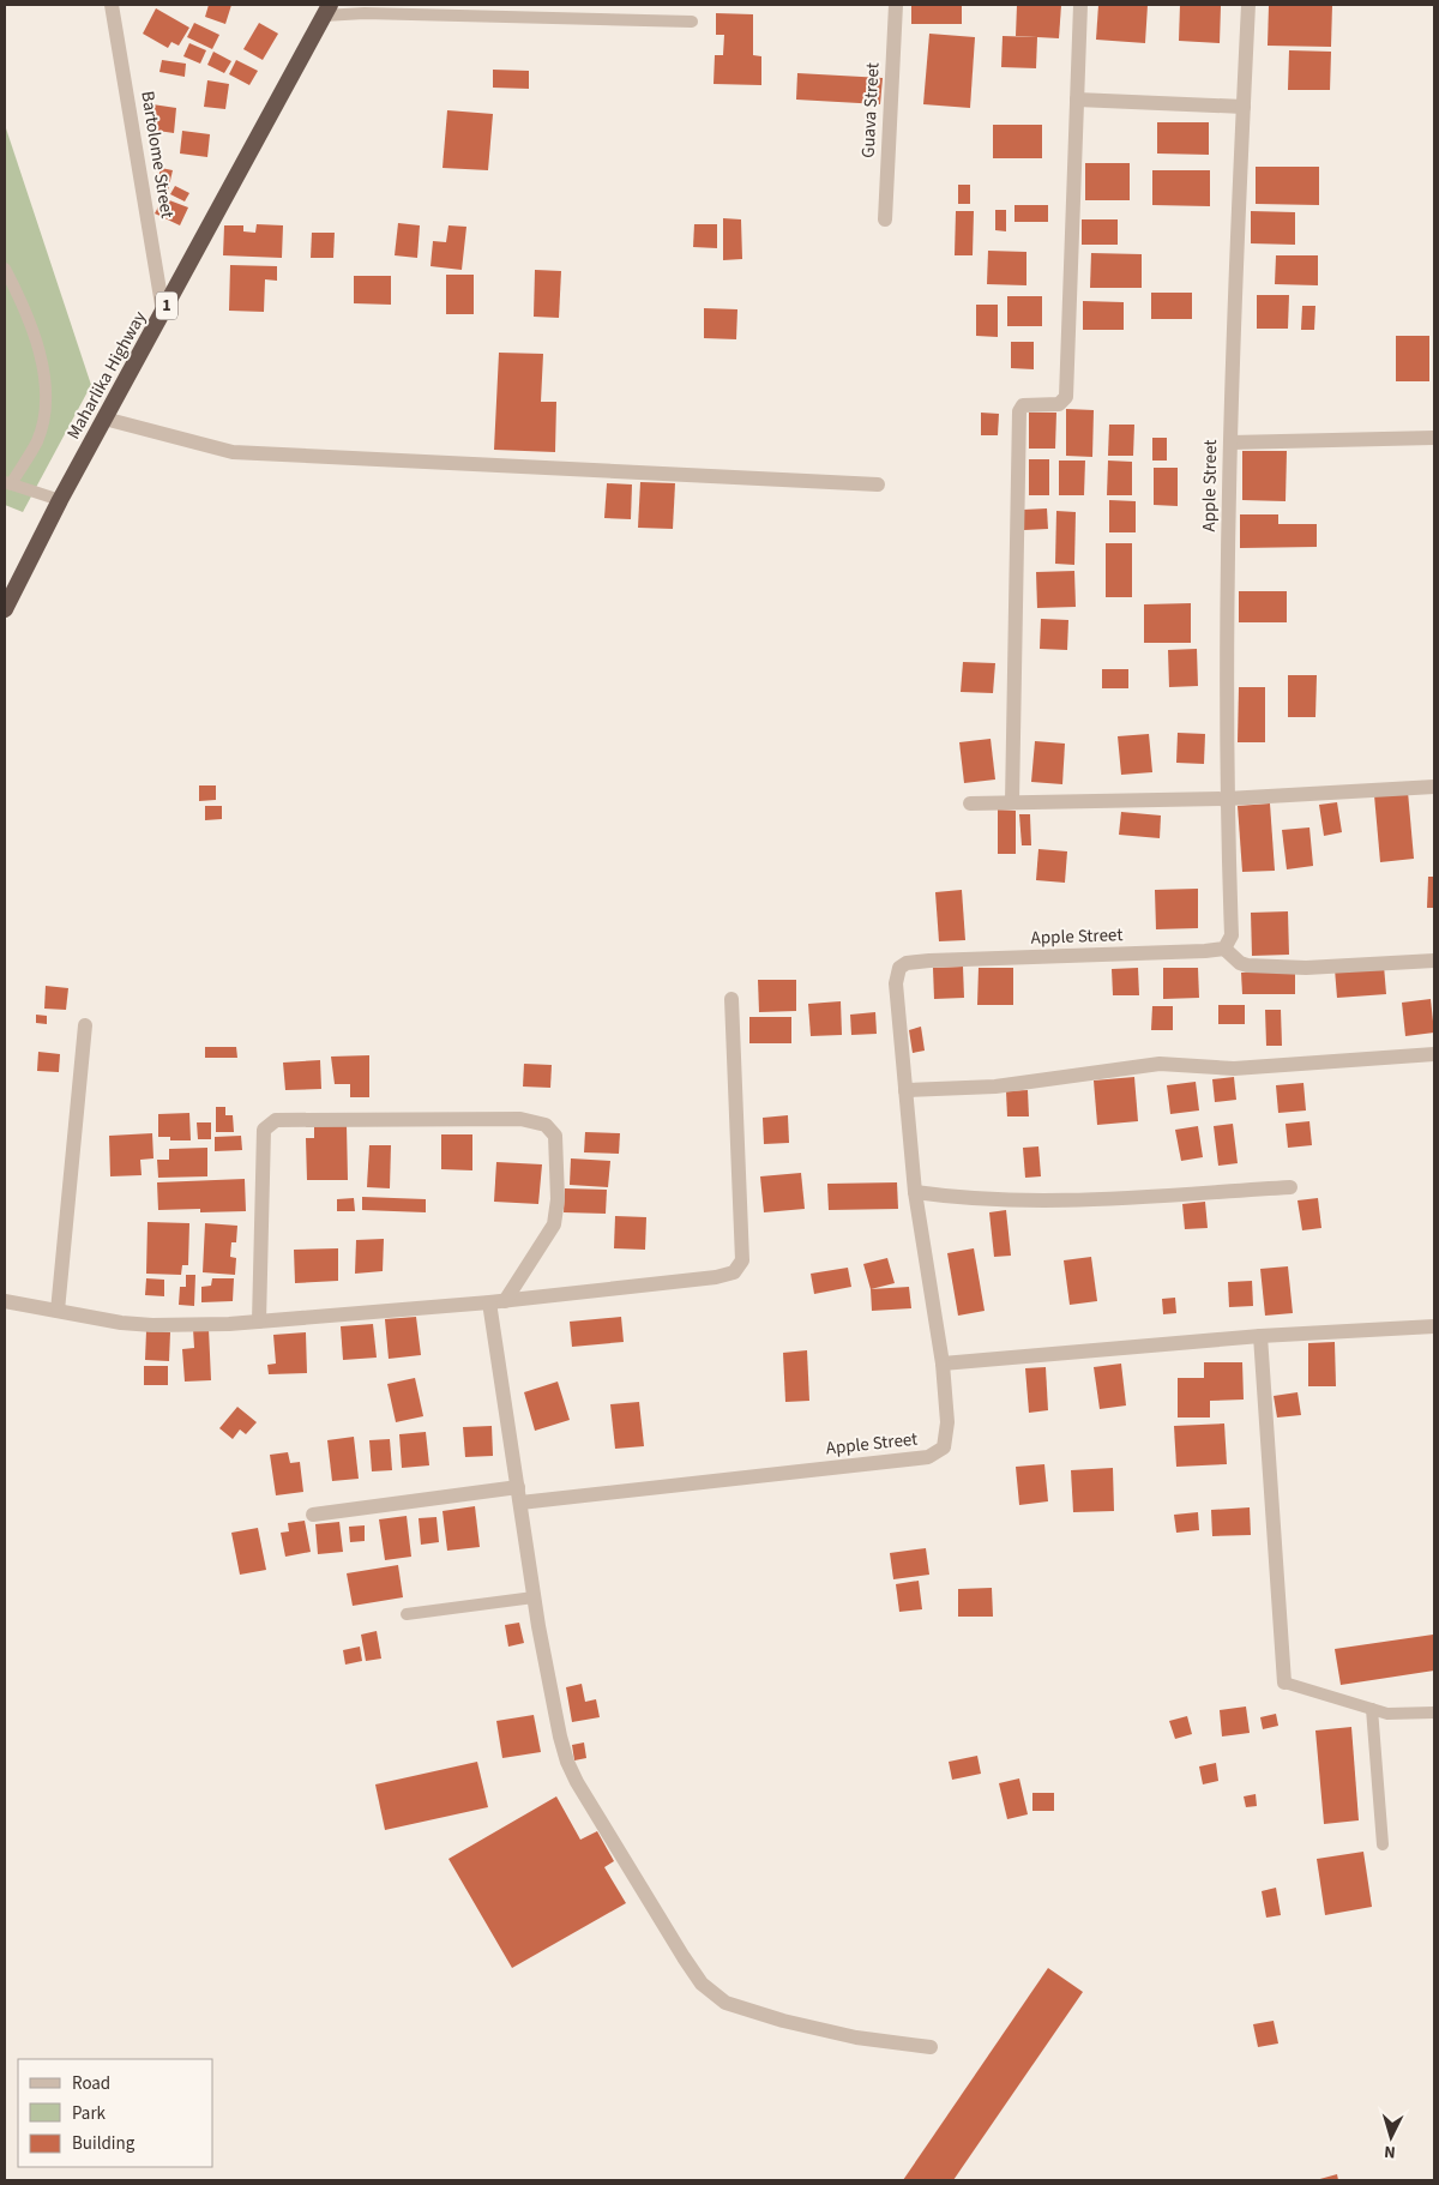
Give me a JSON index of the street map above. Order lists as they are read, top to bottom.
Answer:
{
  "streets": {
    "highway": ["1", "Maharlika Highway"],
    "street": ["Guava Street", "Bartolome Street", "Apple Street"]
  },
  "crossings": [
    ["Bartolome Street", "Maharlika Highway"]
  ],
  "legend": ["Road", "Park", "Building"],
  "north": "bottom"
}
